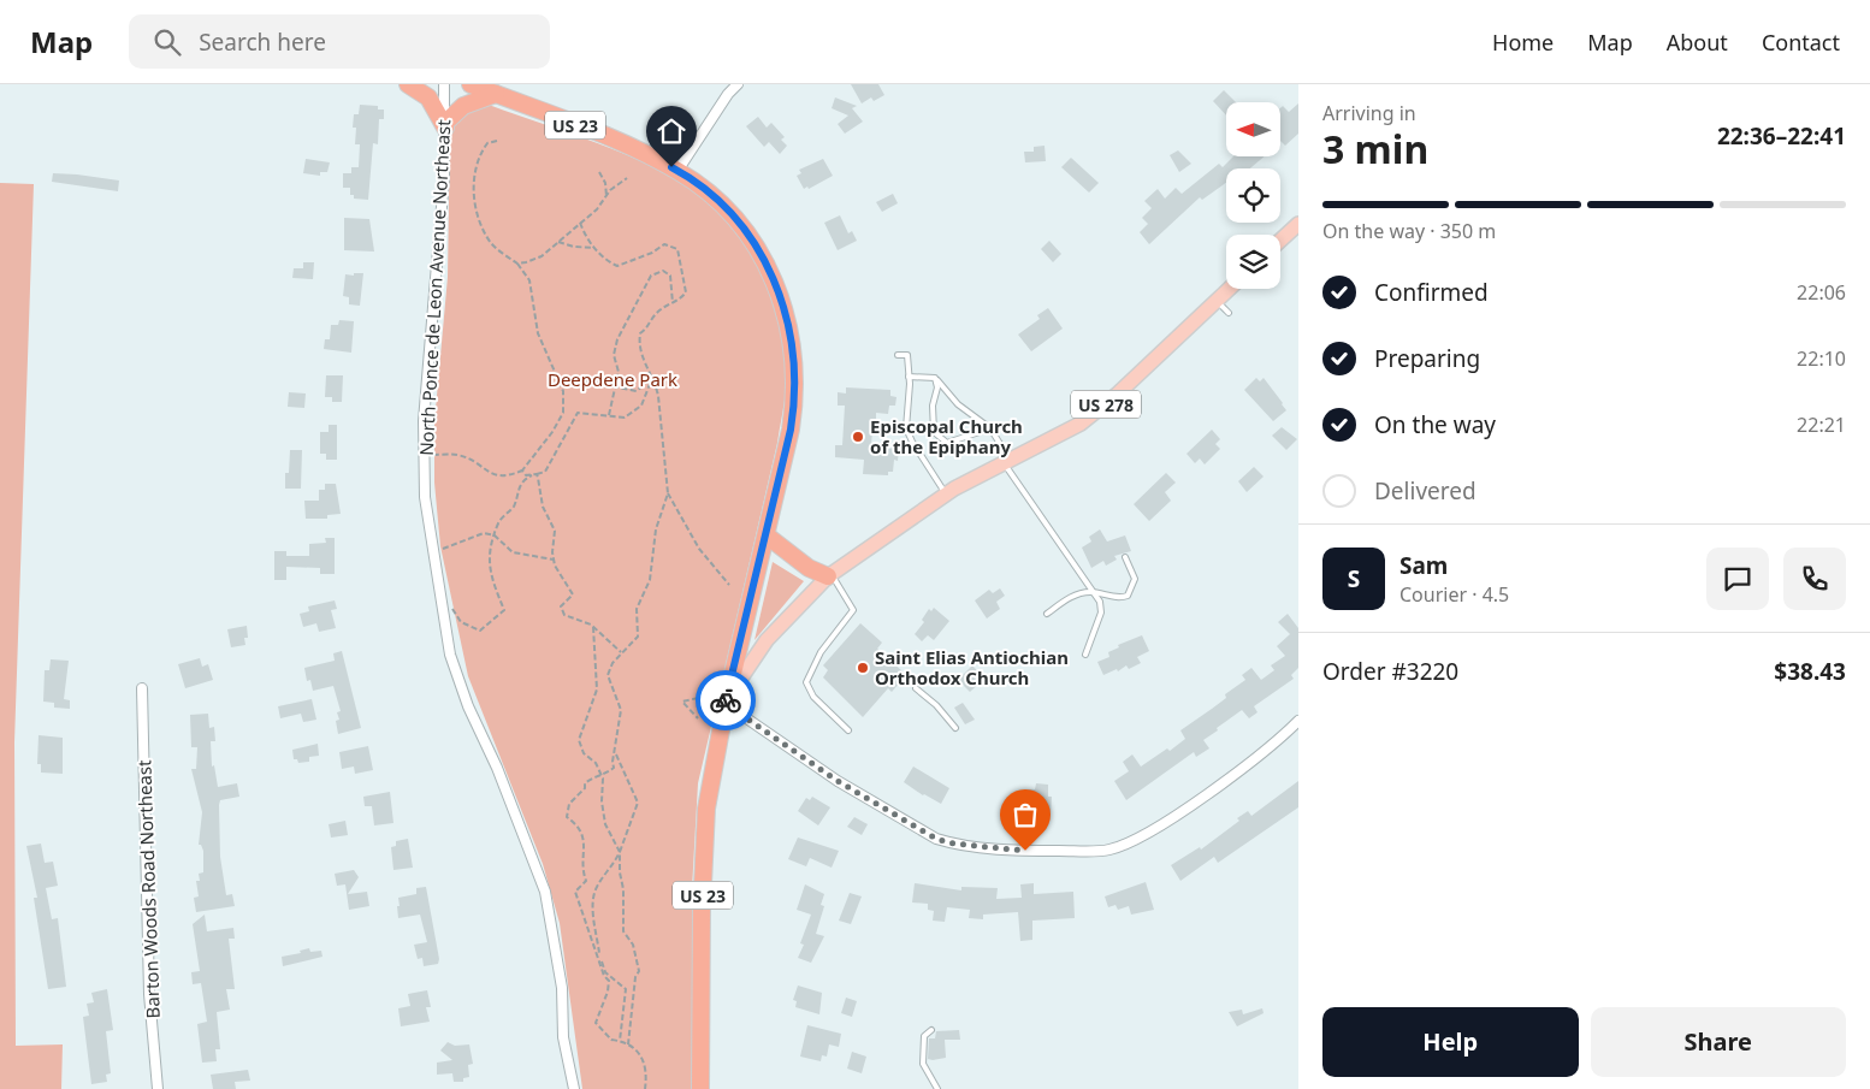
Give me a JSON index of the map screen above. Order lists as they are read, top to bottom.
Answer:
{
  "streets": {
    "highway": ["US 23"],
    "main road": ["US 278"],
    "street": ["North Ponce de Leon Avenue Northeast", "Barton Woods Road Northeast"]
  },
  "crossings": [
    ["US 23", "US 278"]
  ],
  "parks": ["Deepdene Park"],
  "places": ["Episcopal Church of the Epiphany", "Saint Elias Antiochian Orthodox Church"],
  "north": "left",
  "page": {
    "header": "Map",
    "search": "Search here",
    "nav": [
      "Home",
      "Map",
      "About",
      "Contact"
    ],
    "heading": ["3 min", "Arriving in", "22:36–22:41"],
    "panel": [
      "Sam",
      "Courier · 4.5",
      "Order #3220",
      "$38.43"
    ],
    "bar": "On the way · 350 m",
    "list": [
      ["Confirmed", "22:06"],
      ["Preparing", "22:10"],
      ["On the way", "22:21"],
      "Delivered"
    ],
    "round": "S",
    "buttons": ["Help", "Share"]
  }
}
